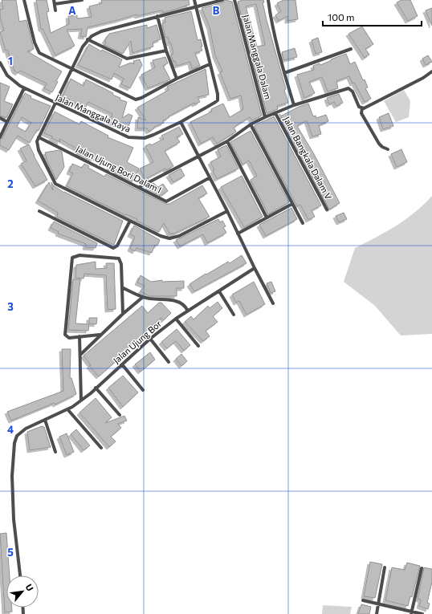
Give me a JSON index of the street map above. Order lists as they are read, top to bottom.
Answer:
{
  "streets": {
    "street": [
      "Jalan Manggala Dalam",
      "Jalan Manggala Raya",
      "Jalan Bangkala Dalam V",
      "Jalan Ujung Bori Dalam I",
      "Jalan Ujung Bor"
    ]
  },
  "scale_bar": "100 m",
  "north": "top right",
  "grid": {
    "columns": ["A", "B"],
    "rows": [
      "1",
      "2",
      "3",
      "4",
      "5"
    ]
  }
}
